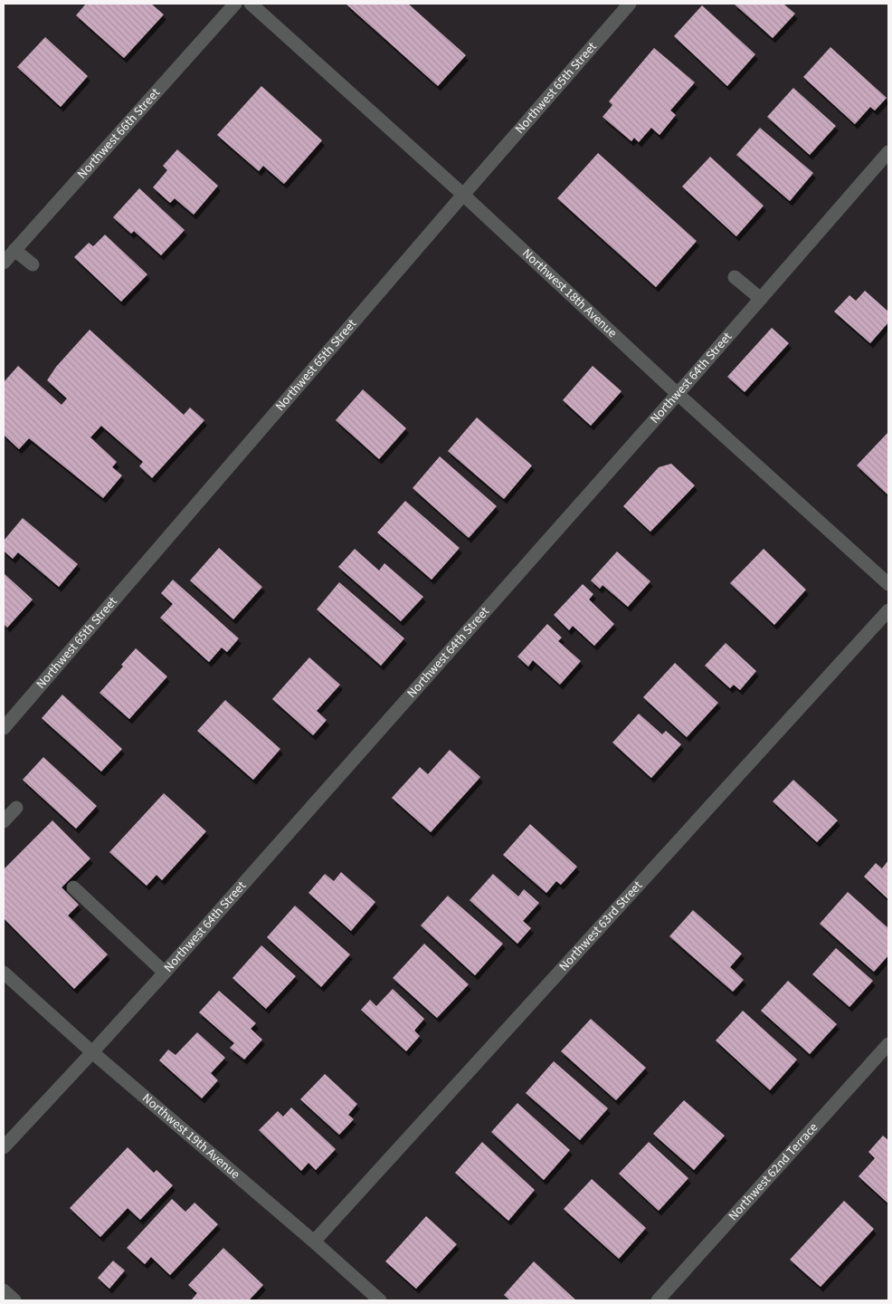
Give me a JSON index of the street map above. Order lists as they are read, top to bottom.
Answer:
{
  "streets": {
    "street": [
      "Northwest 65th Street",
      "Northwest 66th Street",
      "Northwest 18th Avenue",
      "Northwest 64th Street",
      "Northwest 63rd Street",
      "Northwest 19th Avenue",
      "Northwest 62nd Terrace"
    ]
  },
  "crossings": [
    ["Northwest 65th Street", "Northwest 18th Avenue"],
    ["Northwest 18th Avenue", "Northwest 64th Street"],
    ["Northwest 64th Street", "Northwest 19th Avenue"],
    ["Northwest 63rd Street", "Northwest 19th Avenue"]
  ]
}
